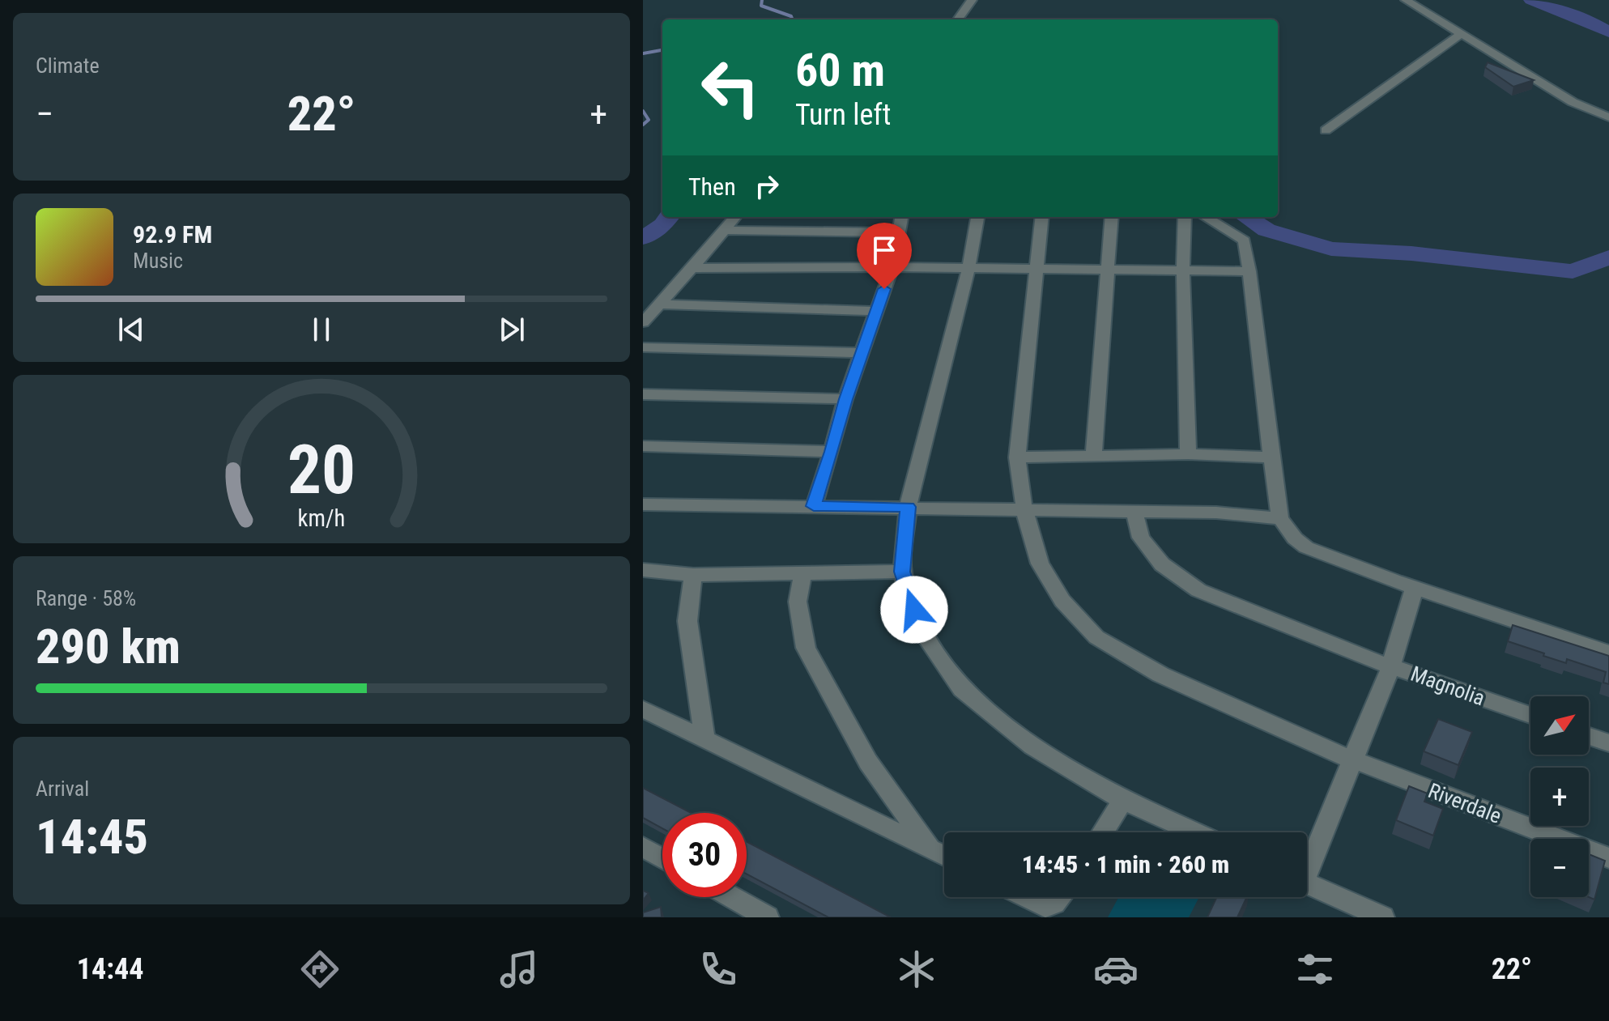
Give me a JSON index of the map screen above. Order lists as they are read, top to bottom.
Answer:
{
  "streets": {
    "street": ["Magnolia", "Riverdale"]
  },
  "north": "top right",
  "page": {
    "tile": [
      "Climate",
      ["Range · 58%", "290 km"],
      ["Arrival", "14:45"]
    ],
    "turn": ["60 m", "Turn left"],
    "heat": ["−", "22°", "+"],
    "then": "Then",
    "song": ["92.9 FM", "Music"],
    "map_buttons": ["+", "−"],
    "limit": "30",
    "trip": "14:45 · 1 min · 260 m",
    "tabs": ["14:44", "22°"],
    "gauge": ["20", "km/h"]
  }
}
